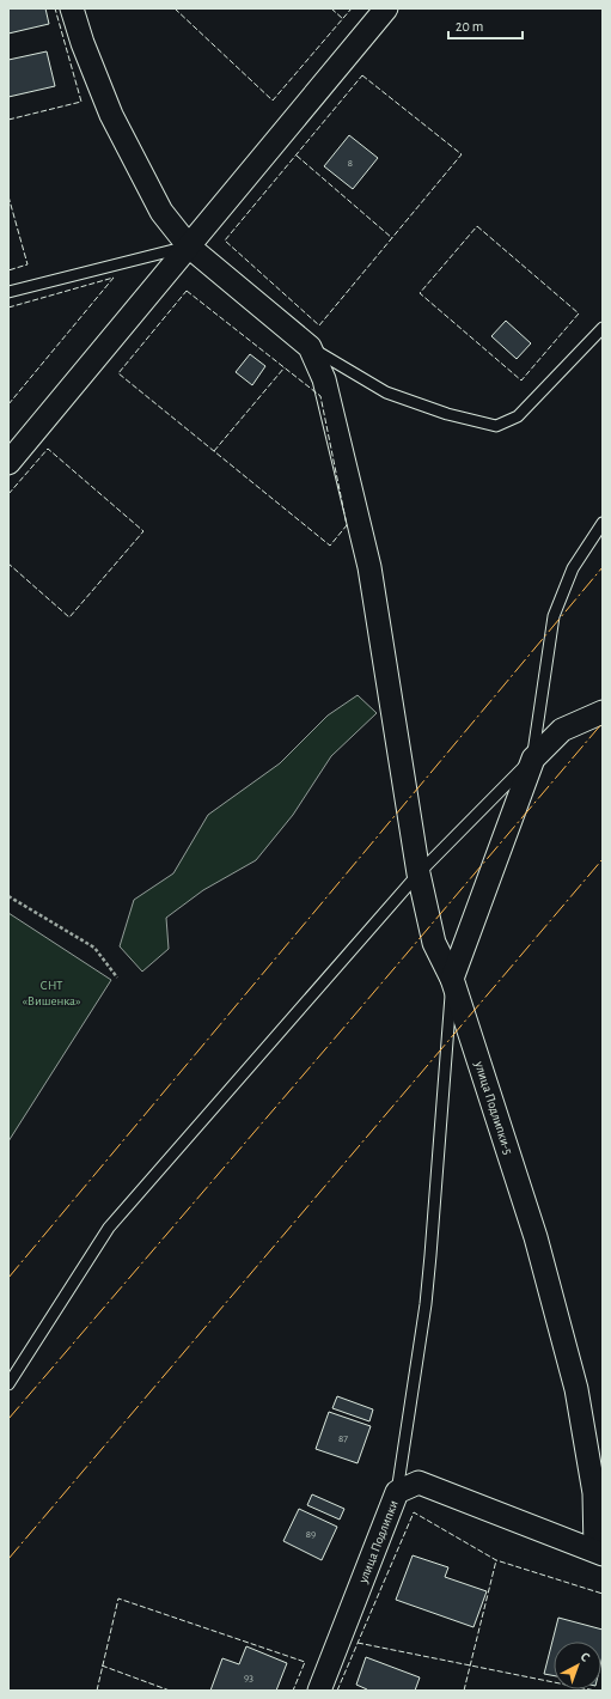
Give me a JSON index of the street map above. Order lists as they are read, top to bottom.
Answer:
{
  "streets": {
    "street": ["улица Подлипки-5", "улица Подлипки"]
  },
  "crossings": [
    ["улица Подлипки-5", "улица Подлипки"]
  ],
  "parks": ["СНТ «Вишенка»"],
  "house_numbers": [
    "8",
    "87",
    "89",
    "93"
  ],
  "scale_bar": "20 m",
  "north": "top right"
}
